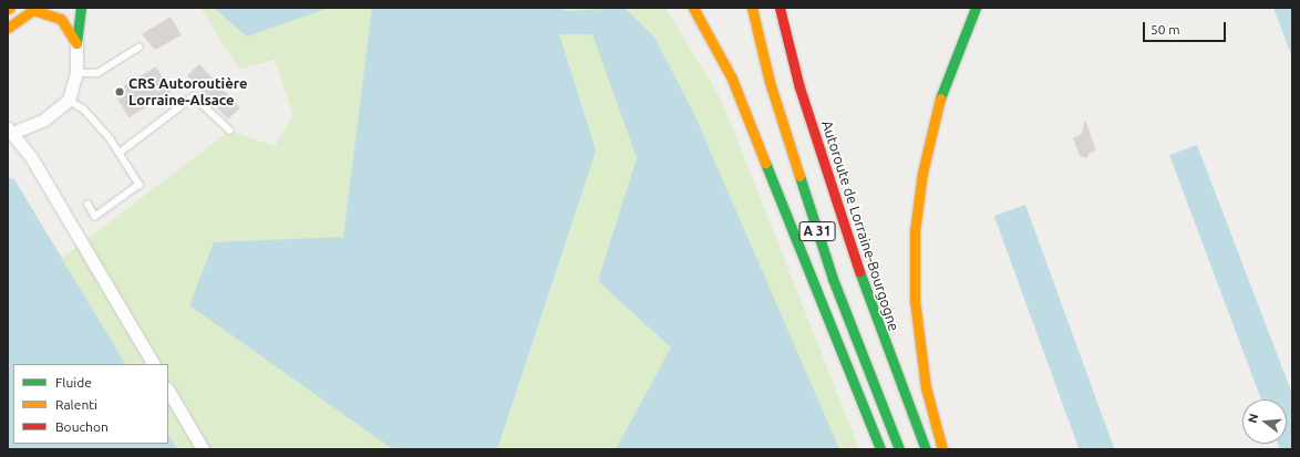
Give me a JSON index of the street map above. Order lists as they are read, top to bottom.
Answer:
{
  "streets": {
    "main road": ["Autoroute de Lorraine-Bourgogne", "A 31"]
  },
  "places": ["CRS Autoroutière Lorraine-Alsace"],
  "legend": ["Fluide", "Ralenti", "Bouchon"],
  "scale_bar": "50 m",
  "north": "left"
}
